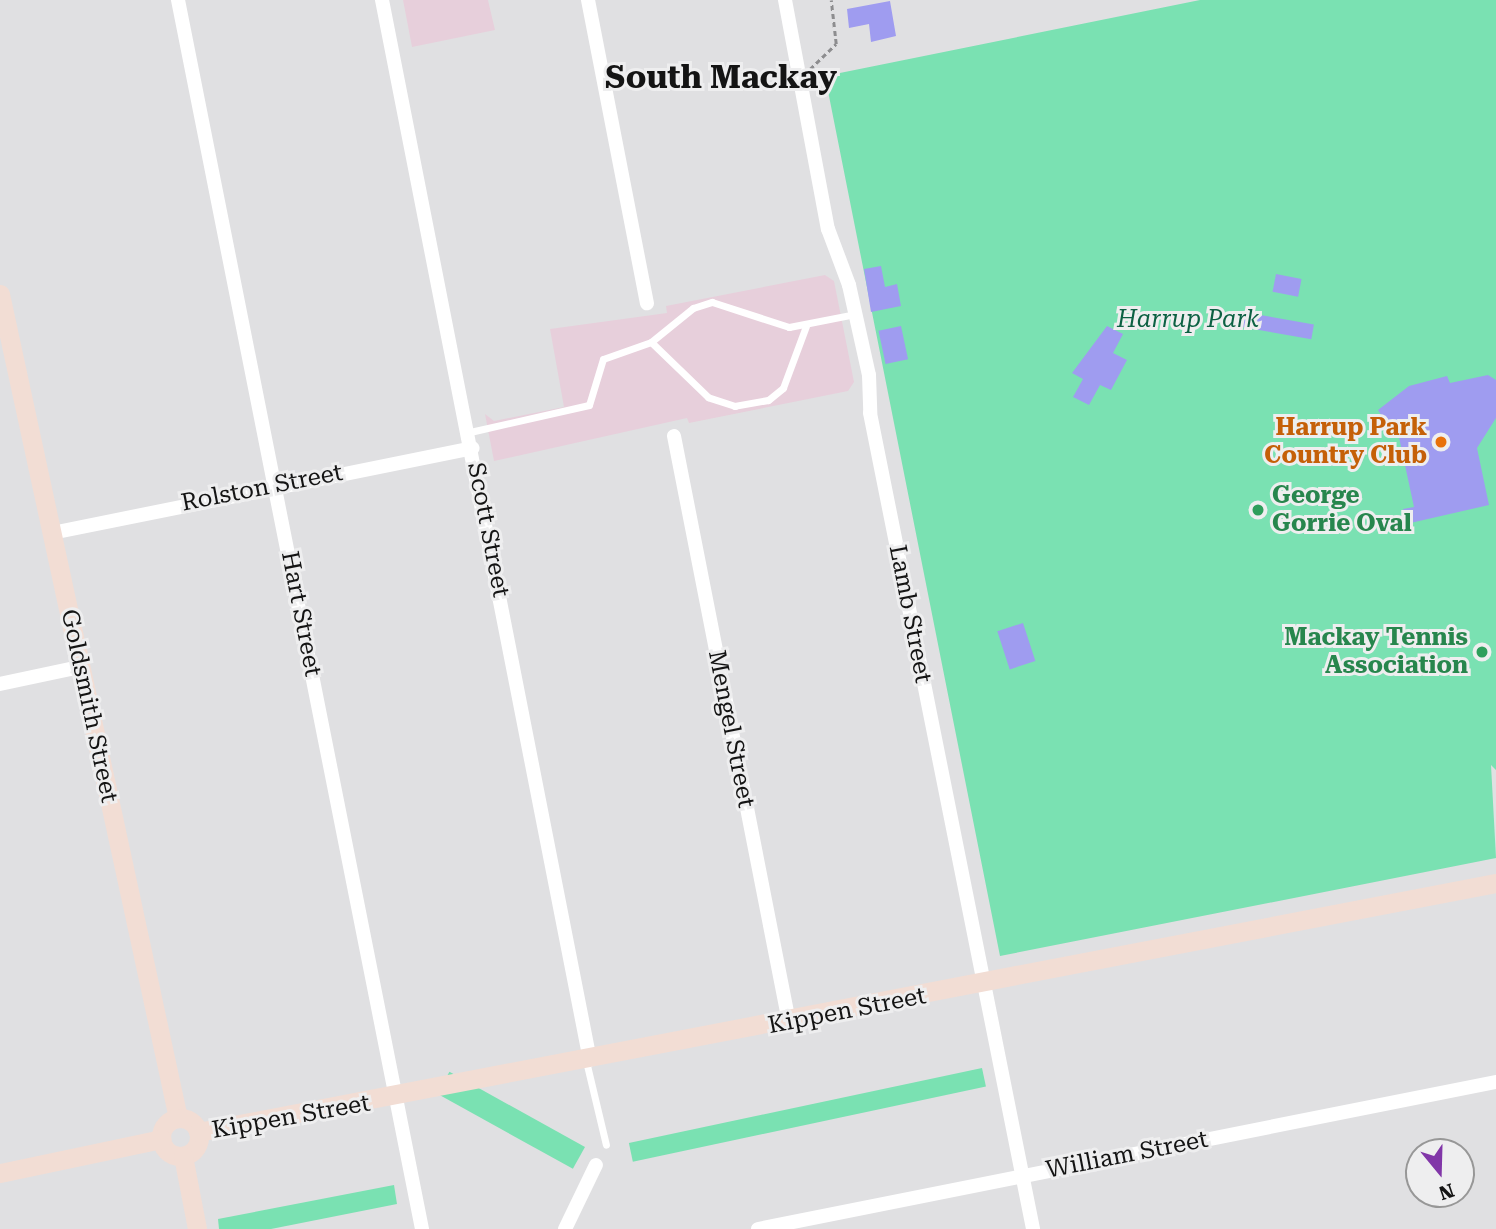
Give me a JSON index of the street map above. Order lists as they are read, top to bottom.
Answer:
{
  "streets": {
    "street": [
      "Rolston Street",
      "Scott Street",
      "Hart Street",
      "Lamb Street",
      "Goldsmith Street",
      "Mengel Street",
      "Kippen Street",
      "William Street"
    ]
  },
  "crossings": [
    ["Rolston Street", "Scott Street"],
    ["Rolston Street", "Hart Street"],
    ["Rolston Street", "Goldsmith Street"],
    ["Scott Street", "Kippen Street"],
    ["Hart Street", "Kippen Street"],
    ["Lamb Street", "Kippen Street"],
    ["Lamb Street", "William Street"],
    ["Goldsmith Street", "Kippen Street"],
    ["Mengel Street", "Kippen Street"]
  ],
  "districts": ["South Mackay"],
  "parks": ["Harrup Park"],
  "places": ["Harrup Park Country Club", "George Gorrie Oval", "Mackay Tennis Association"],
  "north": "bottom"
}
